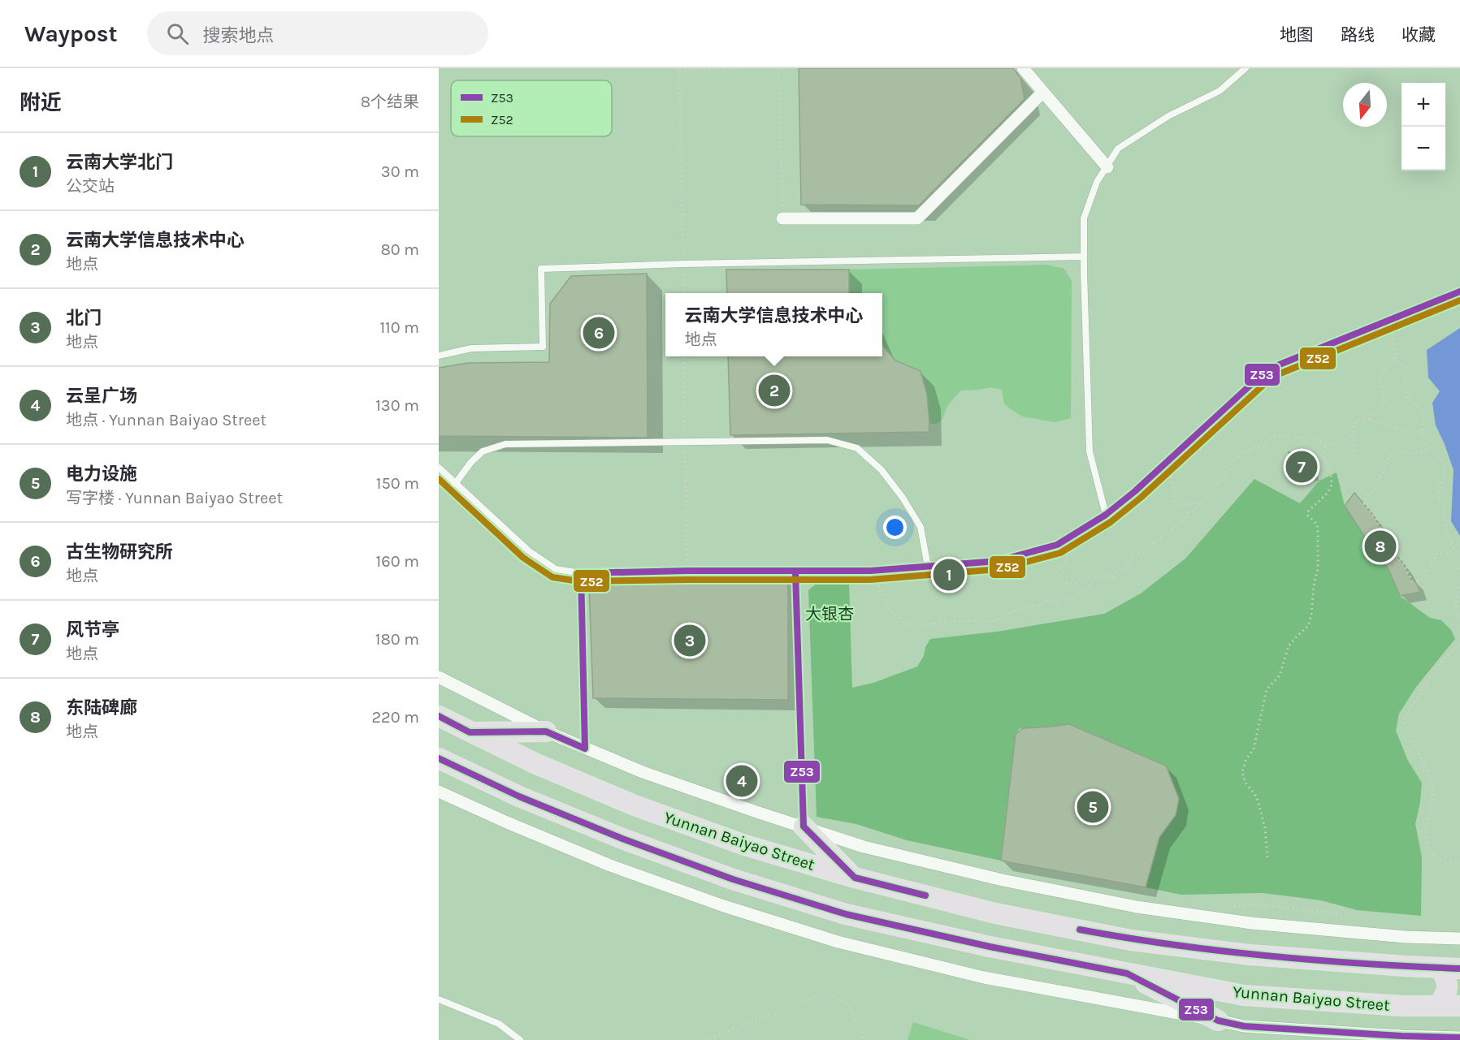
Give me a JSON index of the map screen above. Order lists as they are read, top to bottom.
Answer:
{
  "streets": {
    "main road": ["Yunnan Baiyao Street"]
  },
  "parks": ["大银杏"],
  "lines": ["transit line Z53", "transit line Z52"],
  "legend": ["Z53", "Z52"],
  "north": "bottom",
  "page": {
    "header": "Waypost",
    "search": "搜索地点",
    "nav": ["地图", "路线", "收藏"],
    "heading": ["附近", "8个结果"],
    "map_buttons": ["+", "−"],
    "list": [
      {
        "mark": "1",
        "name": "云南大学北门",
        "note": "公交站",
        "value": "30 m"
      },
      {
        "mark": "2",
        "name": "云南大学信息技术中心",
        "note": "地点",
        "value": "80 m"
      },
      {
        "mark": "3",
        "name": "北门",
        "note": "地点",
        "value": "110 m"
      },
      {
        "mark": "4",
        "name": "云呈广场",
        "note": "地点 · Yunnan Baiyao Street",
        "value": "130 m"
      },
      {
        "mark": "5",
        "name": "电力设施",
        "note": "写字楼 · Yunnan Baiyao Street",
        "value": "150 m"
      },
      {
        "mark": "6",
        "name": "古生物研究所",
        "note": "地点",
        "value": "160 m"
      },
      {
        "mark": "7",
        "name": "风节亭",
        "note": "地点",
        "value": "180 m"
      },
      {
        "mark": "8",
        "name": "东陆碑廊",
        "note": "地点",
        "value": "220 m"
      }
    ],
    "popup": ["云南大学信息技术中心", "地点"],
    "pins": [
      "6",
      "2",
      "7",
      "8",
      "1",
      "3",
      "4",
      "5"
    ]
  }
}
